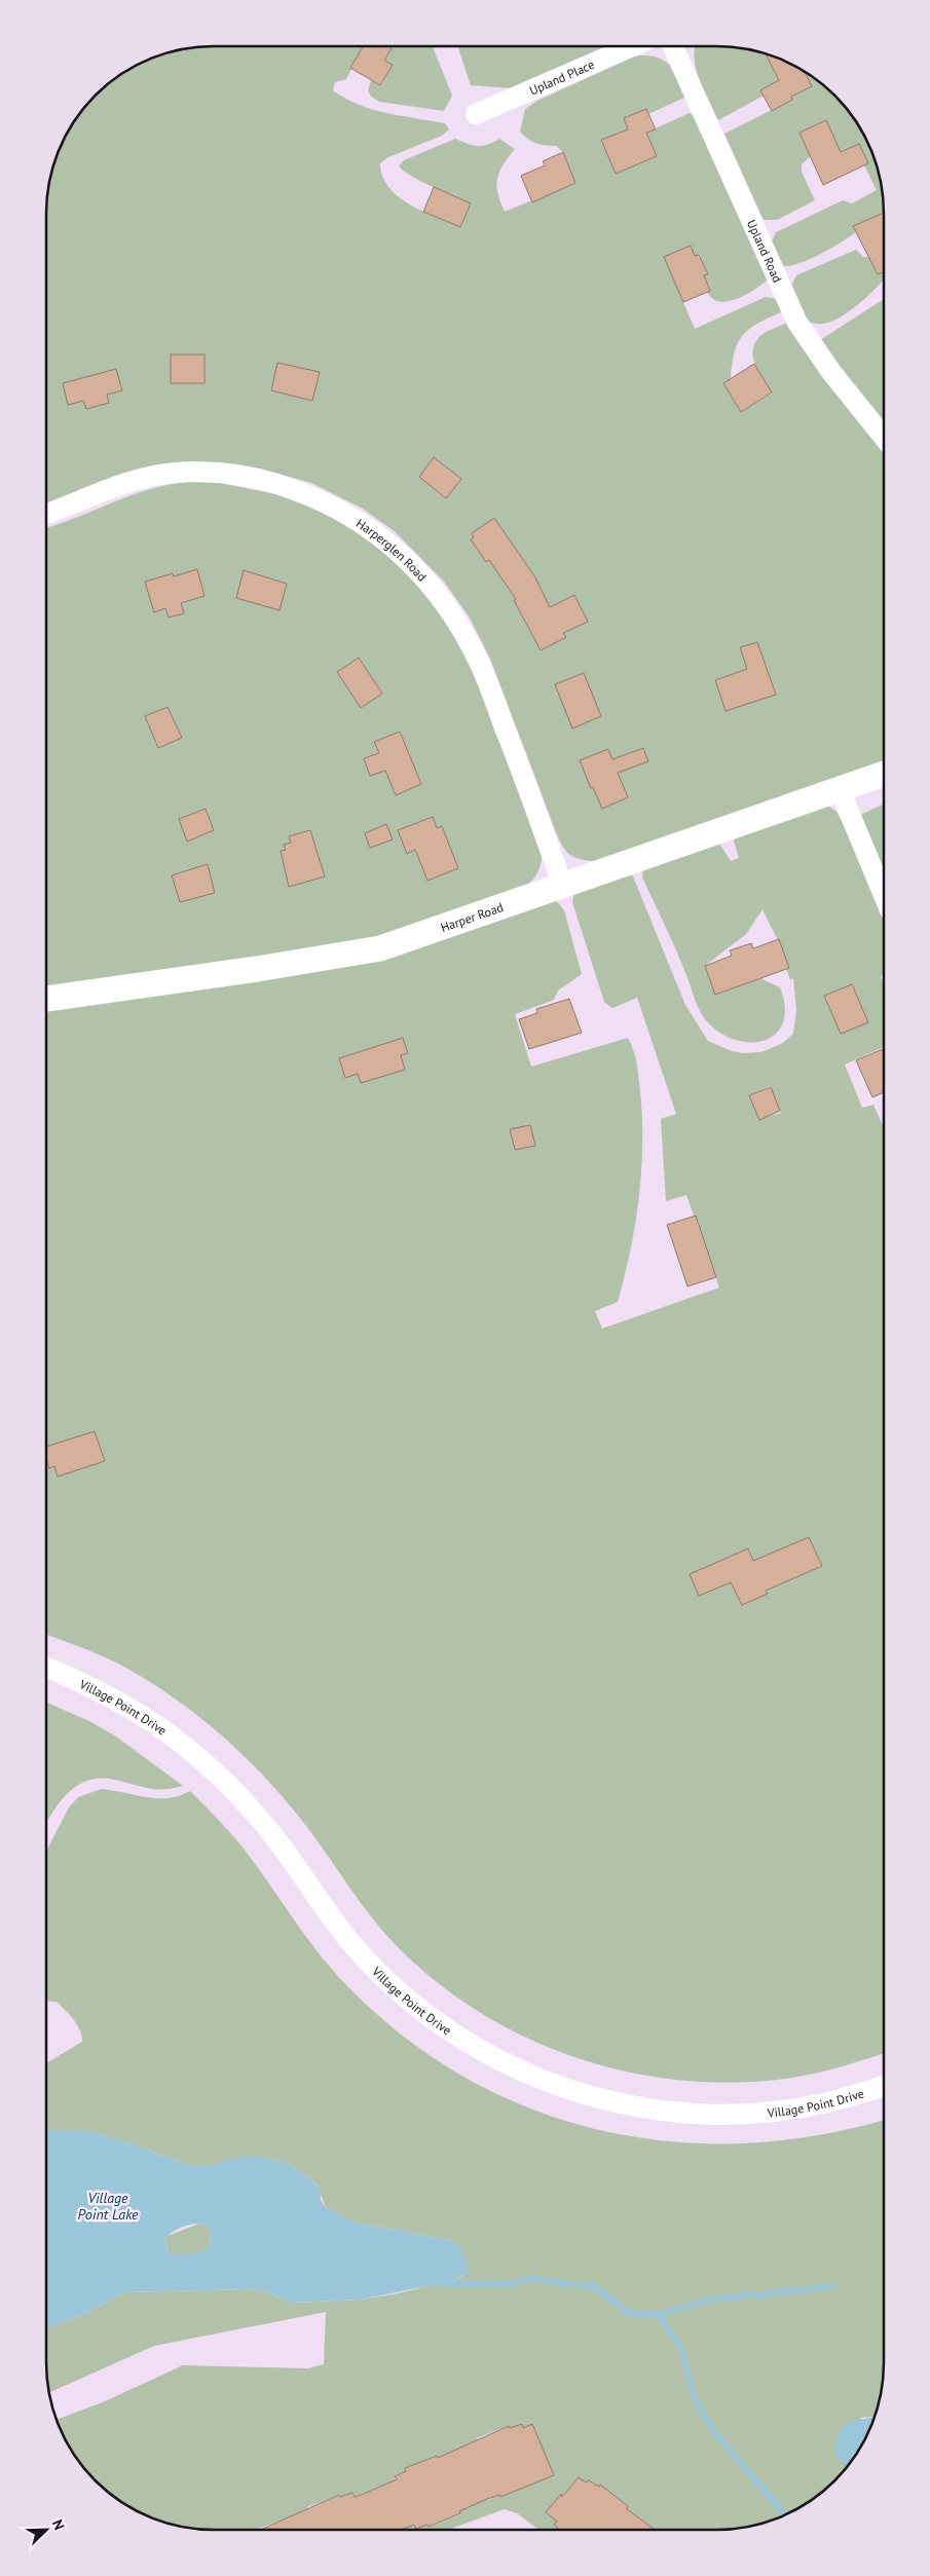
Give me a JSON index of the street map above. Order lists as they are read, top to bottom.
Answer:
{
  "streets": {
    "main road": ["Harper Road"],
    "street": [
      "Upland Place",
      "Upland Road",
      "Harperglen Road",
      "Village Point Drive"
    ]
  },
  "crossings": [
    ["Harperglen Road", "Harper Road"]
  ],
  "water": ["Village Point Lake"],
  "north": "top right"
}
